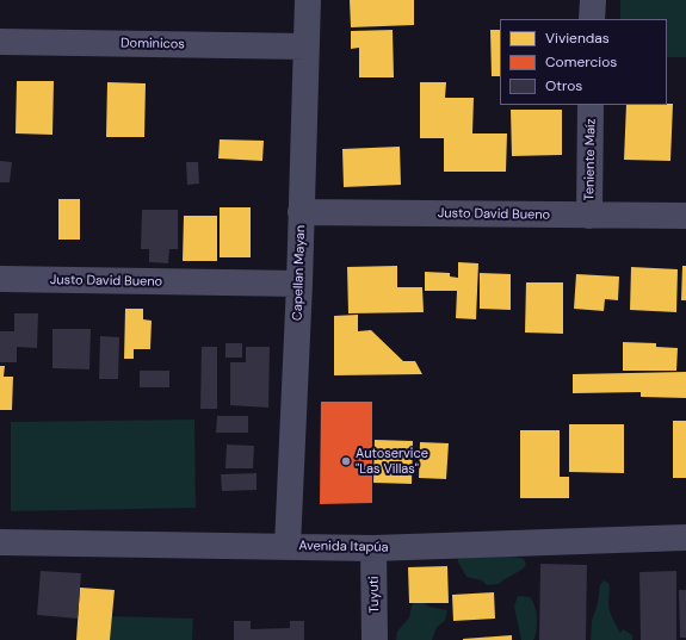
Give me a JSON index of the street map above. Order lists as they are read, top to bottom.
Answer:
{
  "streets": {
    "street": [
      "Dominicos",
      "Teniente Maíz",
      "Justo David Bueno",
      "Capellan Mayan",
      "Avenida Itapúa",
      "Tuyuti"
    ]
  },
  "crossings": [
    ["Dominicos", "Capellan Mayan"],
    ["Teniente Maíz", "Justo David Bueno"],
    ["Justo David Bueno", "Capellan Mayan"],
    ["Capellan Mayan", "Avenida Itapúa"],
    ["Avenida Itapúa", "Tuyuti"]
  ],
  "places": ["Autoservice \"Las Villas\""],
  "legend": ["Viviendas", "Comercios", "Otros"]
}
